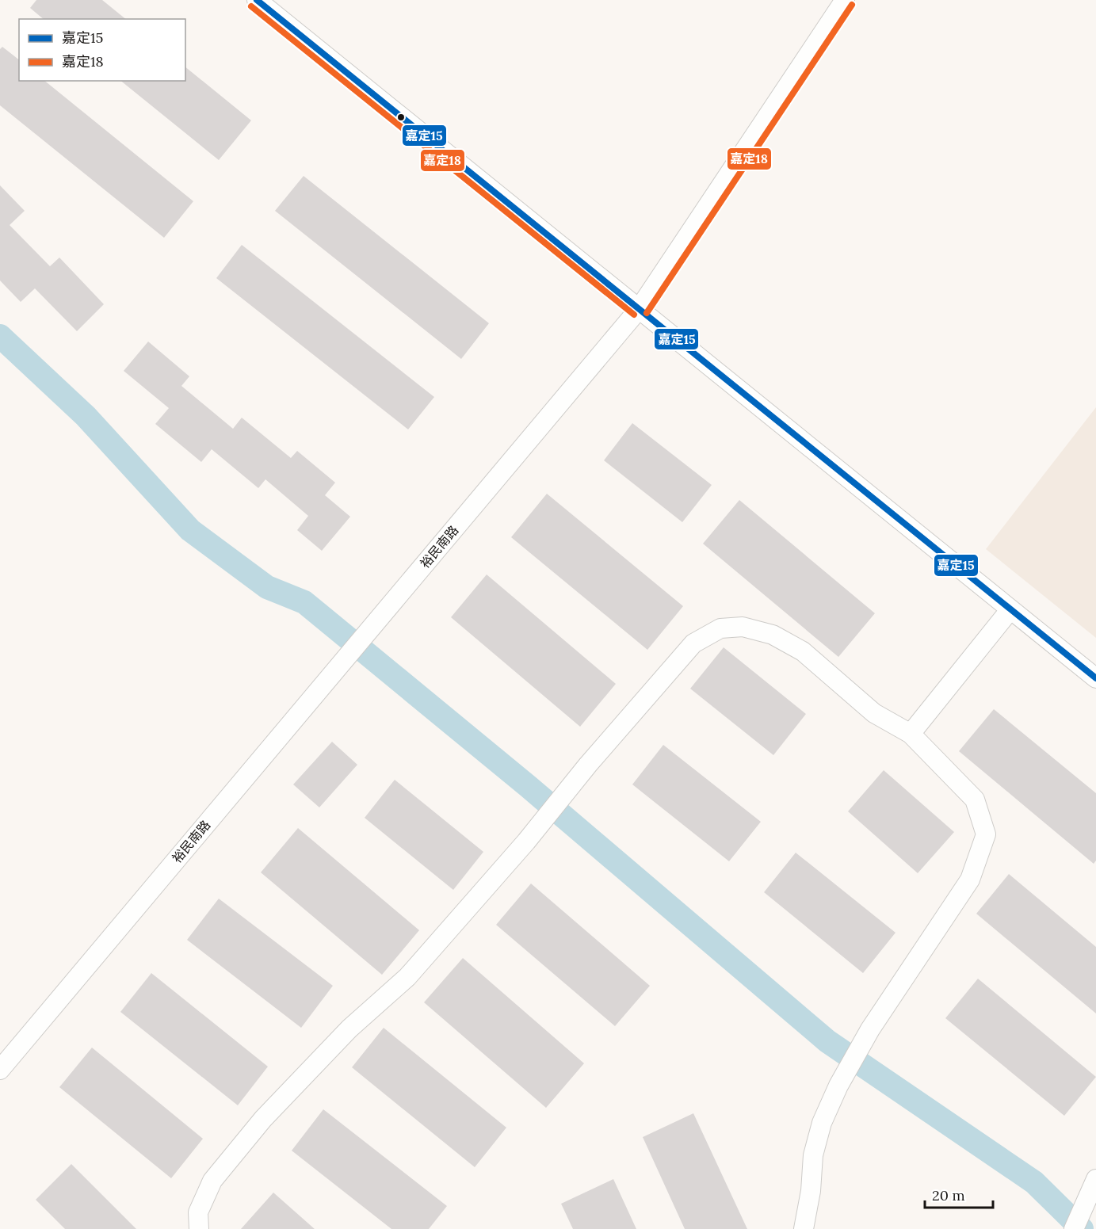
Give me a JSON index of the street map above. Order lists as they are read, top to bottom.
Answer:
{
  "streets": {
    "street": ["裕民南路"]
  },
  "lines": ["transit line 嘉定15", "transit line 嘉定18"],
  "legend": ["嘉定15", "嘉定18"],
  "scale_bar": "20 m"
}
